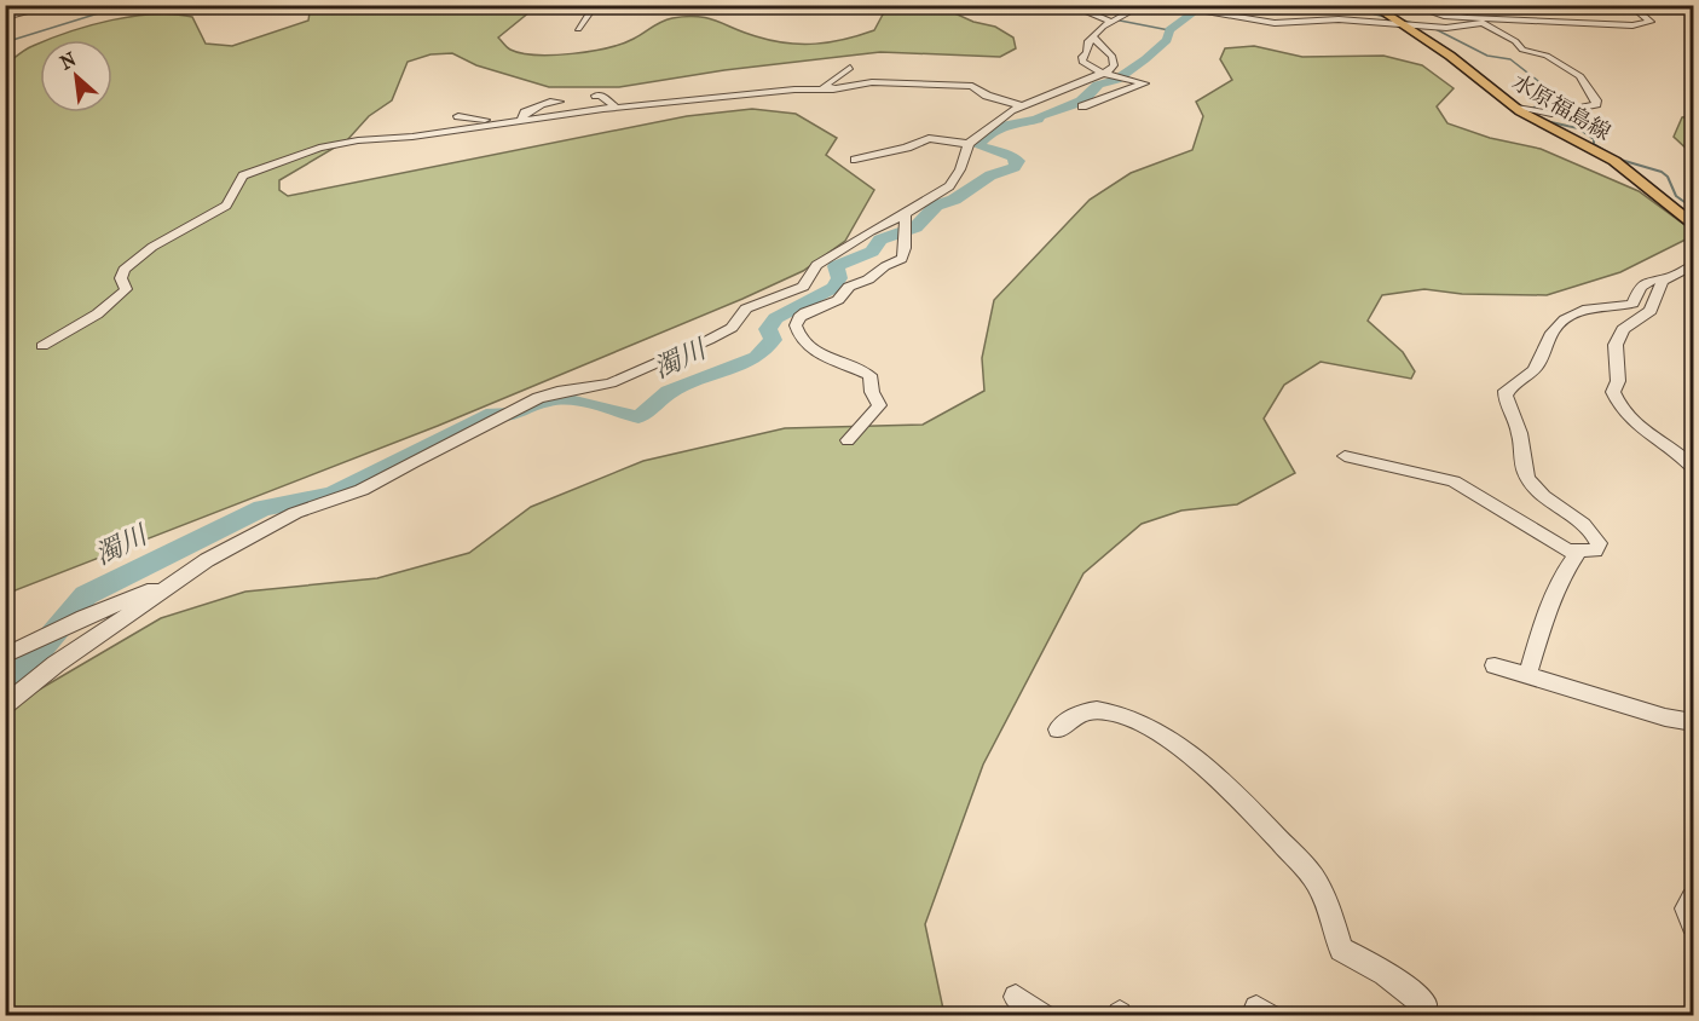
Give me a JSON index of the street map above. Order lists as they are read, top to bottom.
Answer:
{
  "streets": {
    "main road": ["水原福島線"]
  },
  "water": ["濁川"],
  "north": "top left"
}
